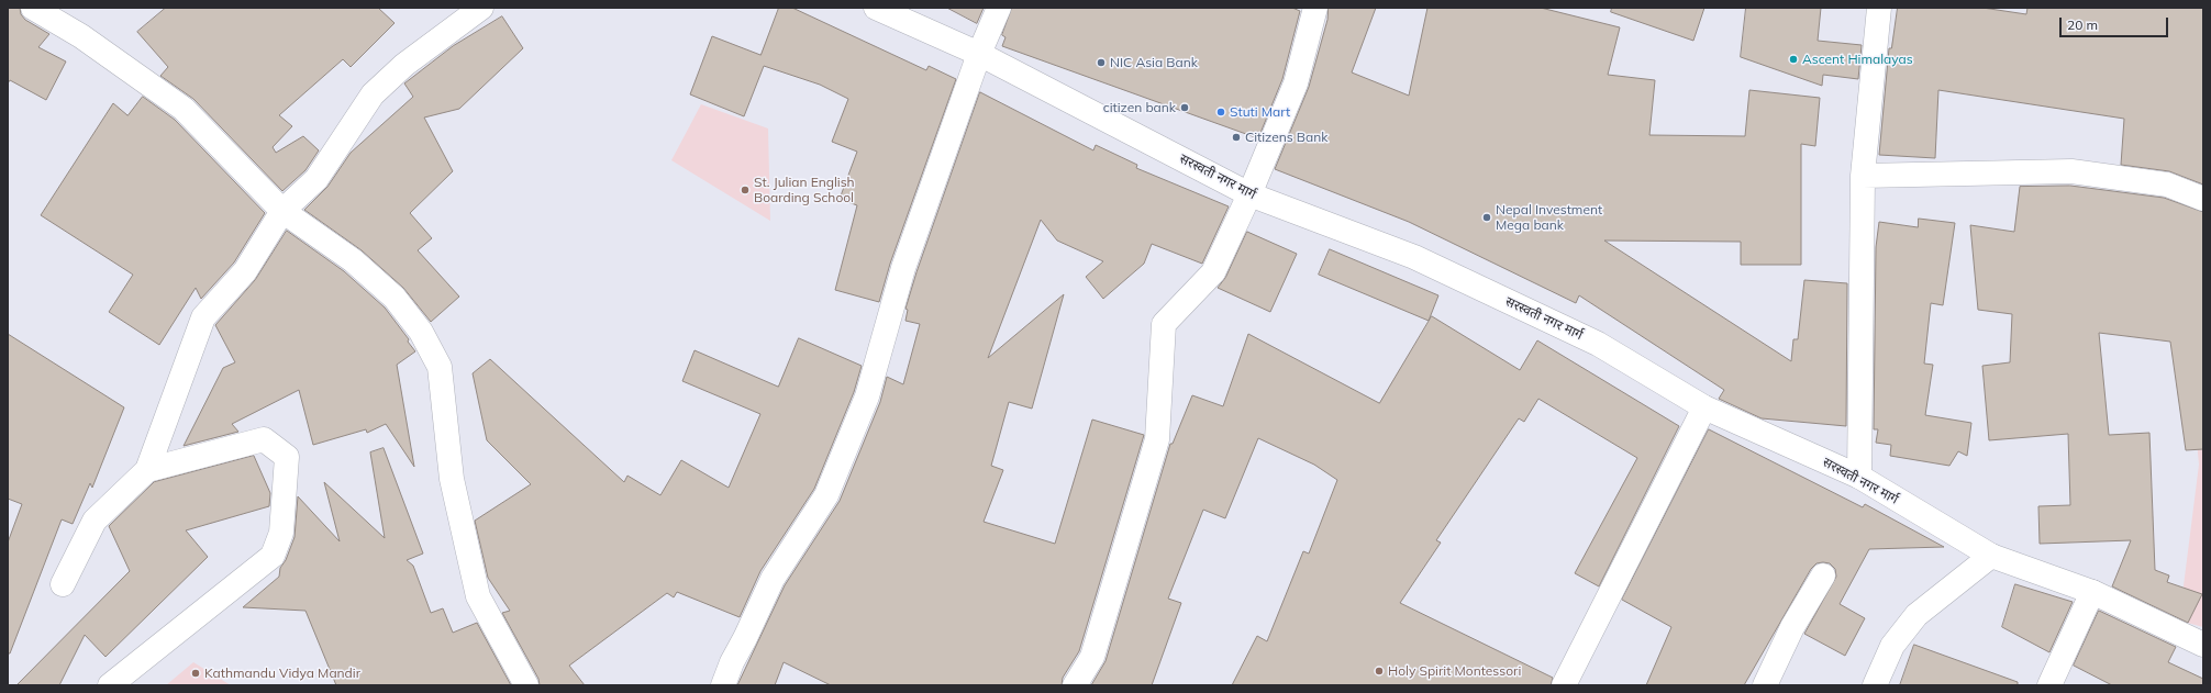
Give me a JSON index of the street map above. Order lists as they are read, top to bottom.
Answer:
{
  "streets": {
    "street": ["सरस्वती नगर मार्ग"]
  },
  "places": [
    "Ascent Himalayas",
    "NIC Asia Bank",
    "citizen bank",
    "Stuti Mart",
    "Citizens Bank",
    "St. Julian English Boarding School",
    "Nepal Investment Mega bank",
    "Holy Spirit Montessori",
    "Kathmandu Vidya Mandir"
  ],
  "scale_bar": "20 m"
}
